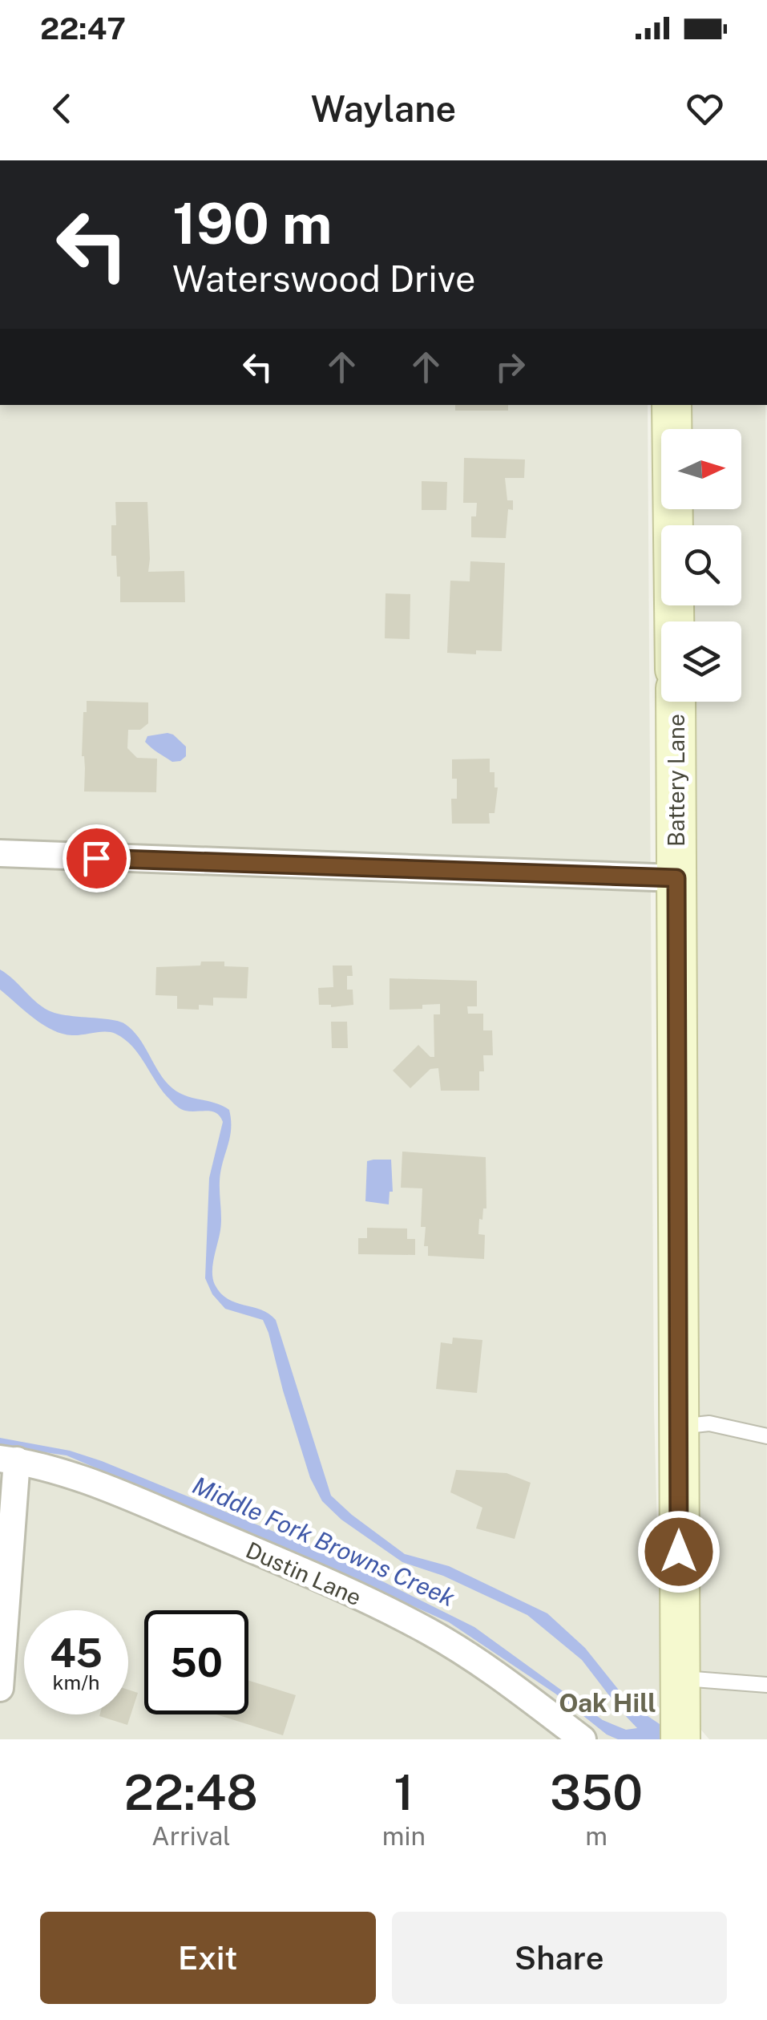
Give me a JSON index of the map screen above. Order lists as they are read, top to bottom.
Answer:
{
  "streets": {
    "main road": ["Battery Lane"],
    "street": ["Dustin Lane"]
  },
  "districts": ["Oak Hill"],
  "water": ["Middle Fork Browns Creek"],
  "north": "right",
  "page": {
    "status": "22:47",
    "header": "Waylane",
    "turn": ["190 m", "Waterswood Drive"],
    "speed": "45 km/h",
    "limit": "50",
    "eta": [
      "22:48",
      "Arrival",
      "1",
      "min",
      "350",
      "m"
    ],
    "buttons": ["Exit", "Share"]
  }
}
